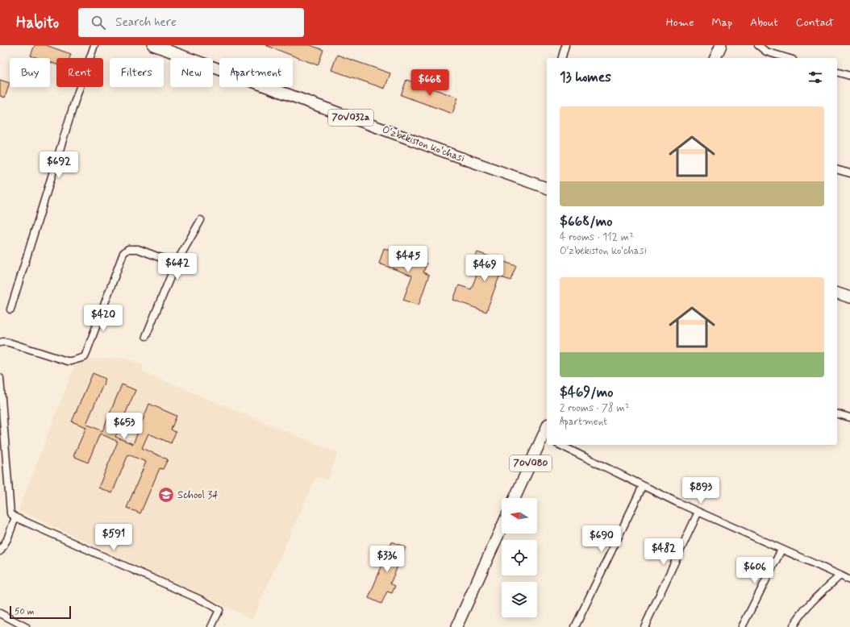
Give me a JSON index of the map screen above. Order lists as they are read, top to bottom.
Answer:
{
  "streets": {
    "main road": ["70V032a", "O‘zbekiston ko‘chasi", "70V080"]
  },
  "places": {
    "school or university": ["School 34"]
  },
  "scale_bar": "50 m",
  "north": "left",
  "page": {
    "header": "Habito",
    "search": "Search here",
    "nav": [
      "Home",
      "Map",
      "About",
      "Contact"
    ],
    "chip": [
      "Buy",
      "Rent",
      "Filters",
      "New",
      "Apartment"
    ],
    "heading": "13 homes",
    "price": [
      "$668",
      "$692",
      "$445",
      "$642",
      "$469",
      "$420",
      "$653",
      "$893",
      "$591",
      "$690",
      "$482",
      "$336",
      "$606"
    ],
    "list": [
      {
        "name": "$668/mo",
        "note": "4 rooms · 112 m² · O‘zbekiston ko‘chasi"
      },
      {
        "name": "$469/mo",
        "note": "2 rooms · 78 m² · Apartment"
      }
    ],
    "scale": "50 m"
  }
}
